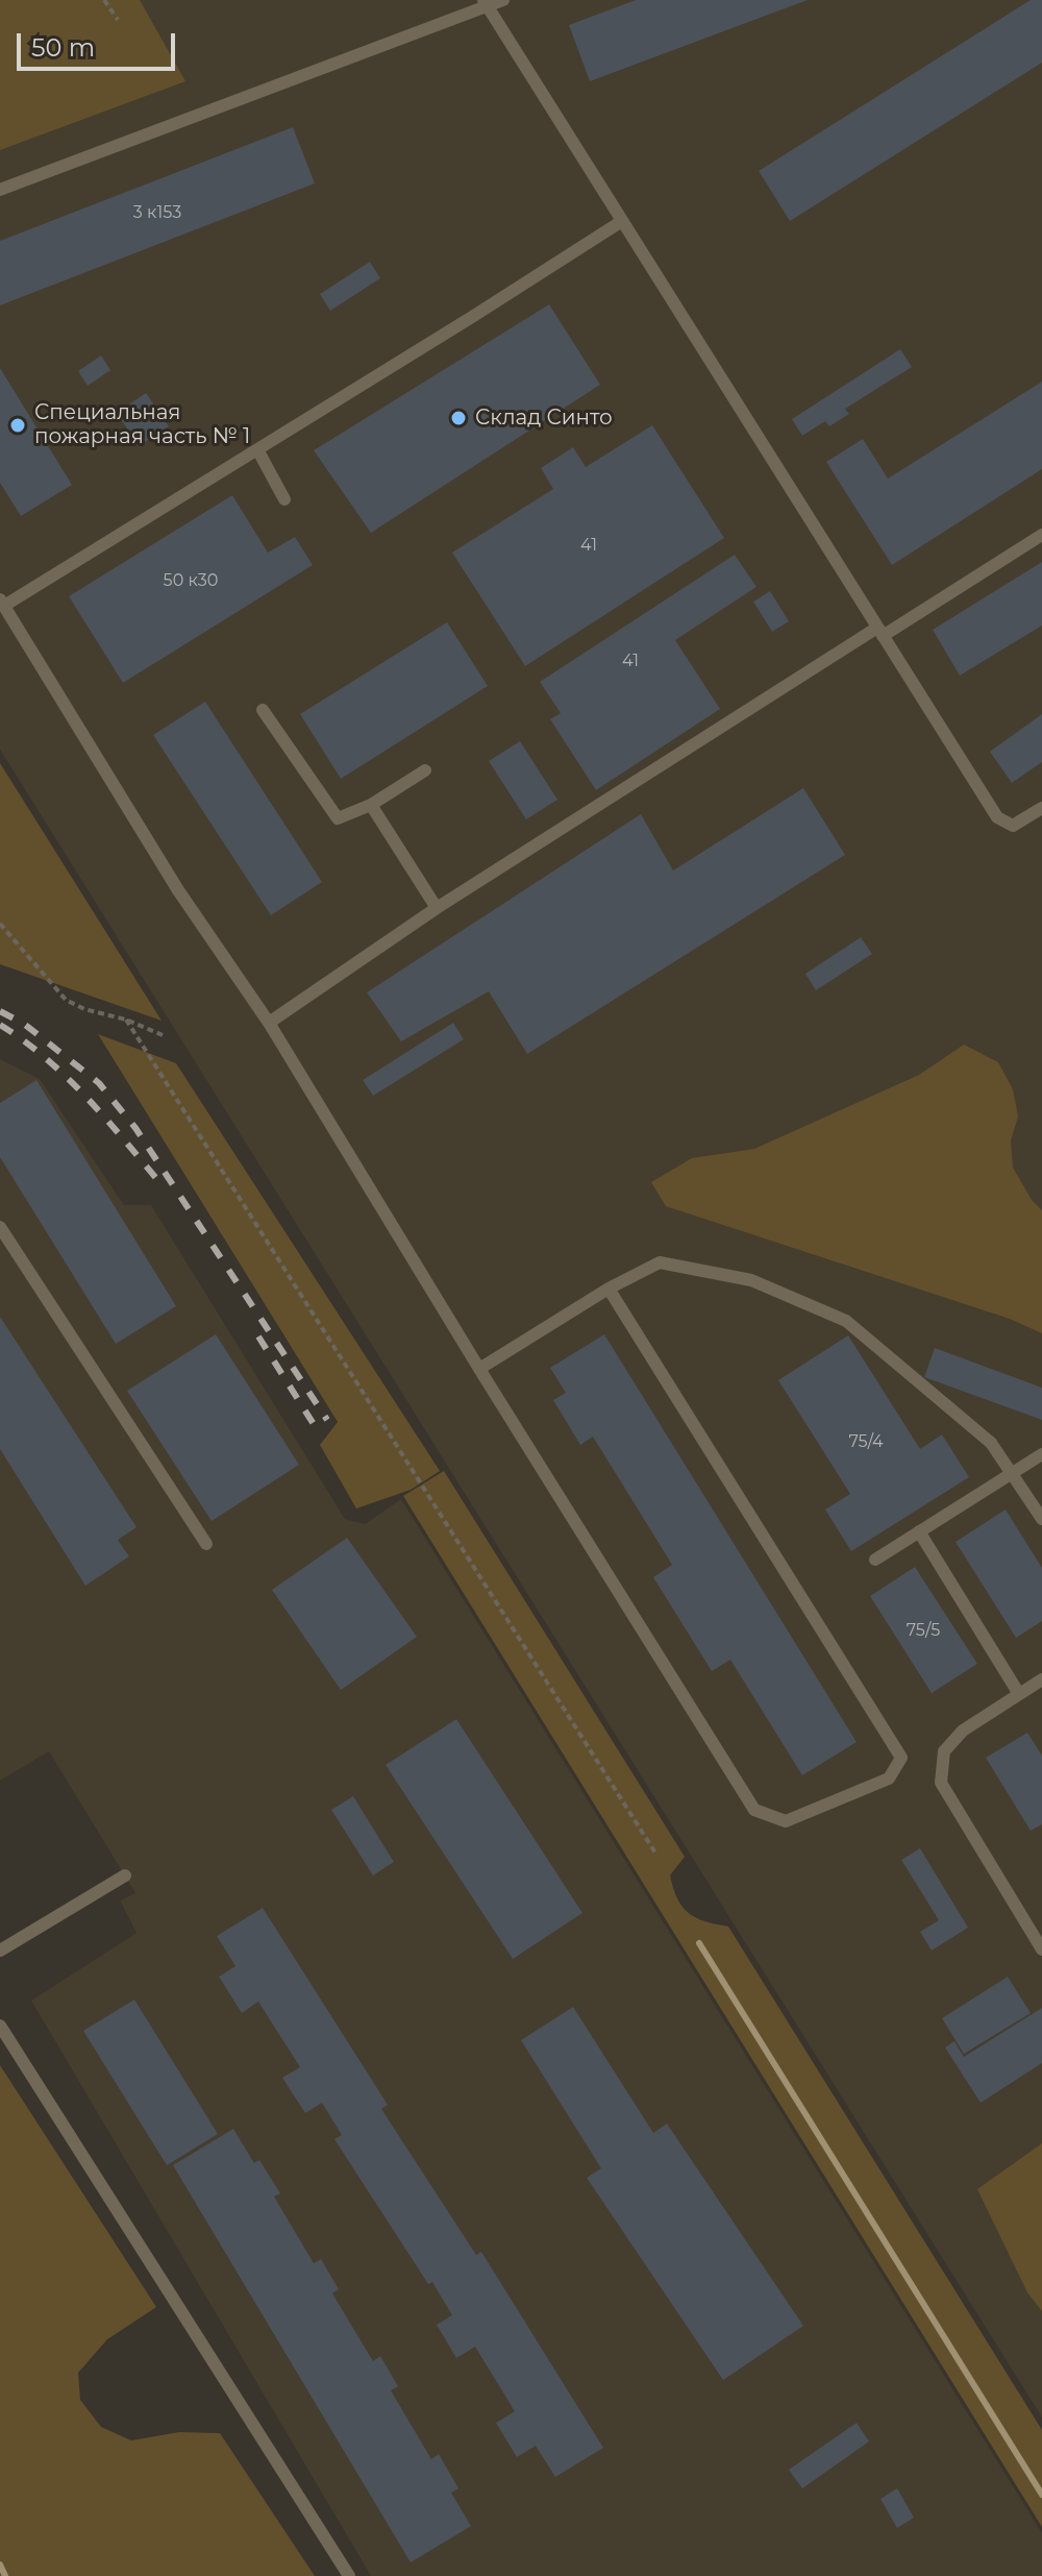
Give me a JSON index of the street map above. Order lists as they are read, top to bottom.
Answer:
{
  "places": ["Склад Синто", "Специальная пожарная часть № 1"],
  "house_numbers": [
    "3 к153",
    "41",
    "50 к30",
    "41",
    "75/4",
    "75/5"
  ],
  "scale_bar": "50 m"
}
